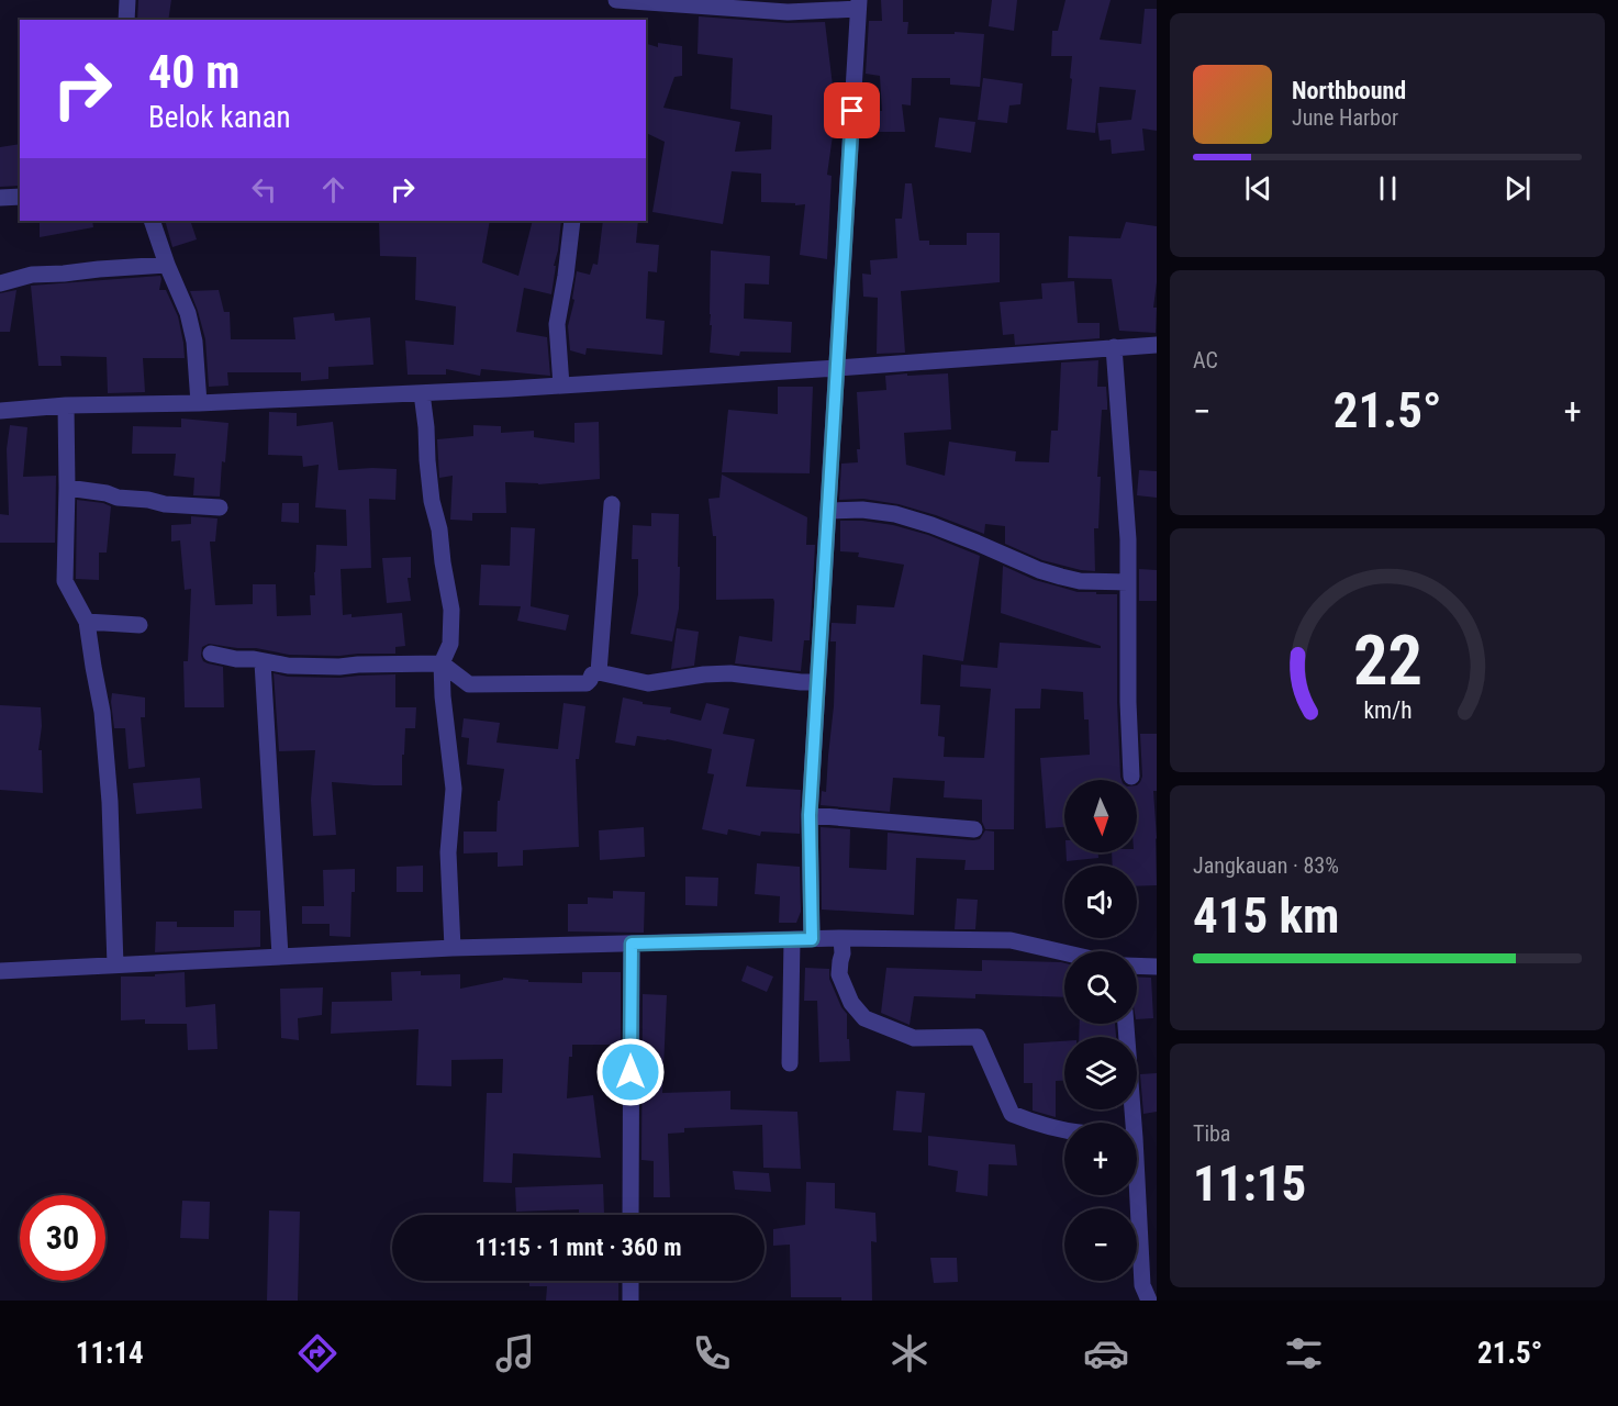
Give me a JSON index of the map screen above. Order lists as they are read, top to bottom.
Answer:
{
  "north": "bottom",
  "page": {
    "turn": ["40 m", "Belok kanan"],
    "song": ["Northbound", "June Harbor"],
    "tile": [
      "AC",
      ["Jangkauan · 83%", "415 km"],
      ["Tiba", "11:15"]
    ],
    "heat": ["−", "21.5°", "+"],
    "map_buttons": ["+", "−"],
    "limit": "30",
    "trip": "11:15 · 1 mnt · 360 m",
    "tabs": ["11:14", "21.5°"],
    "gauge": ["22", "km/h"]
  }
}
